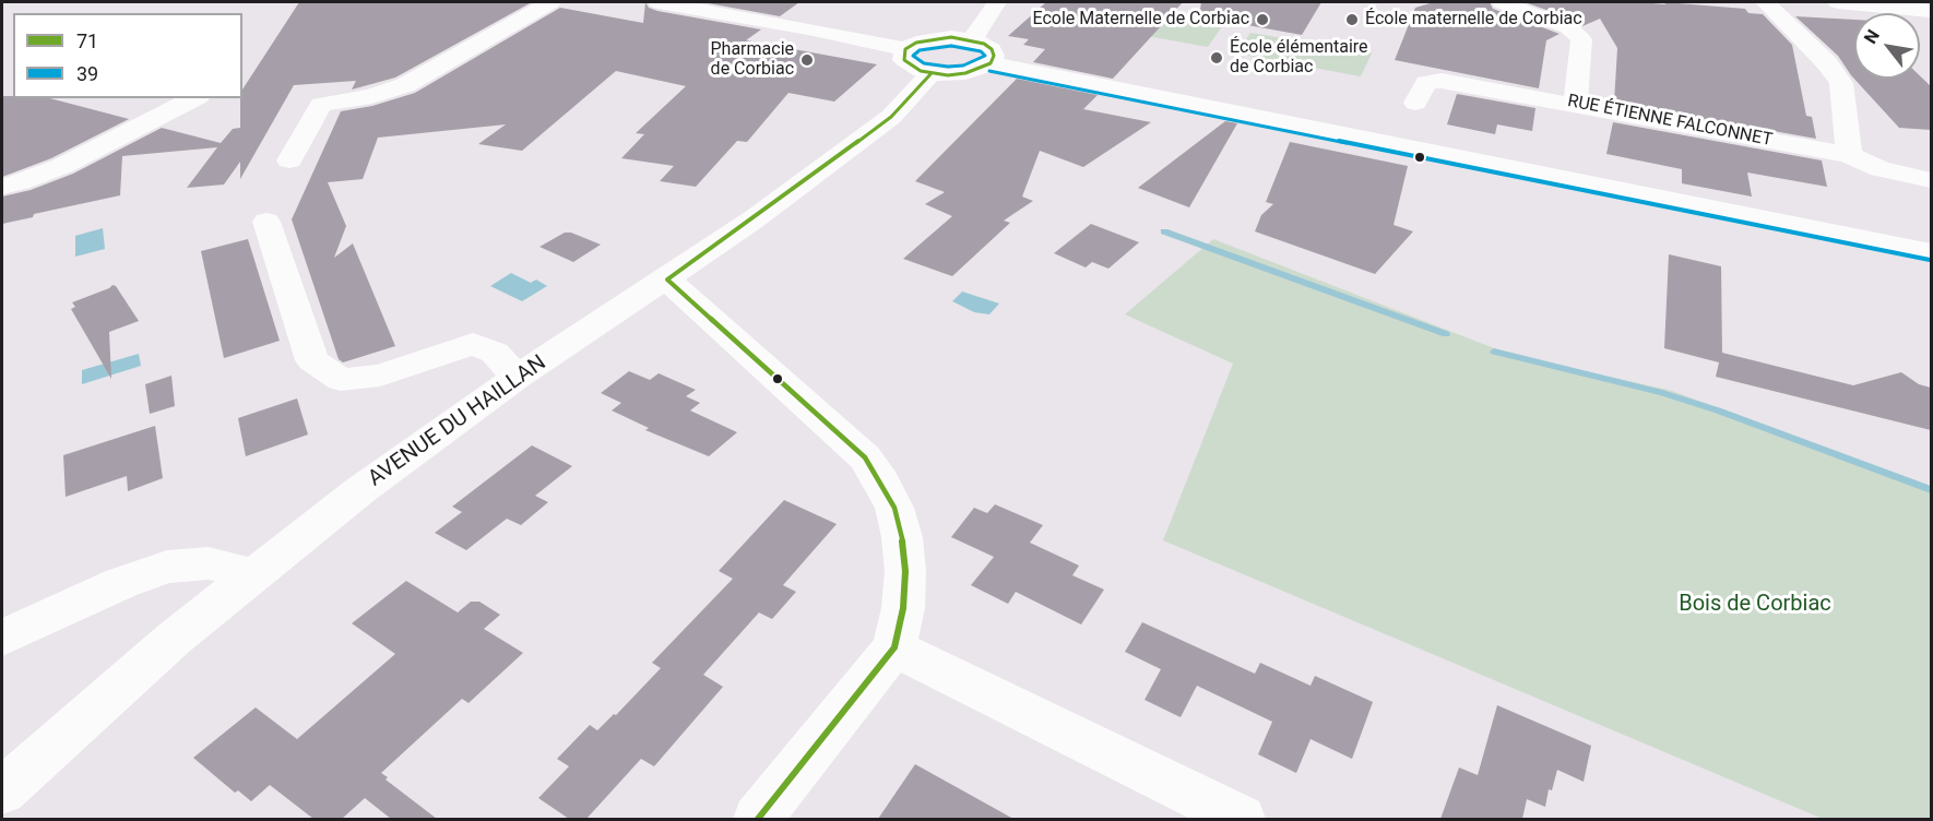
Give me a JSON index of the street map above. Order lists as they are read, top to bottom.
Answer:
{
  "streets": {
    "street": ["RUE ÉTIENNE FALCONNET", "AVENUE DU HAILLAN"]
  },
  "parks": ["Bois de Corbiac"],
  "places": [
    "Ecole Maternelle de Corbiac",
    "École maternelle de Corbiac",
    "École élémentaire de Corbiac",
    "Pharmacie de Corbiac"
  ],
  "lines": ["transit line 71", "transit line 39"],
  "legend": ["71", "39"],
  "north": "top left"
}
